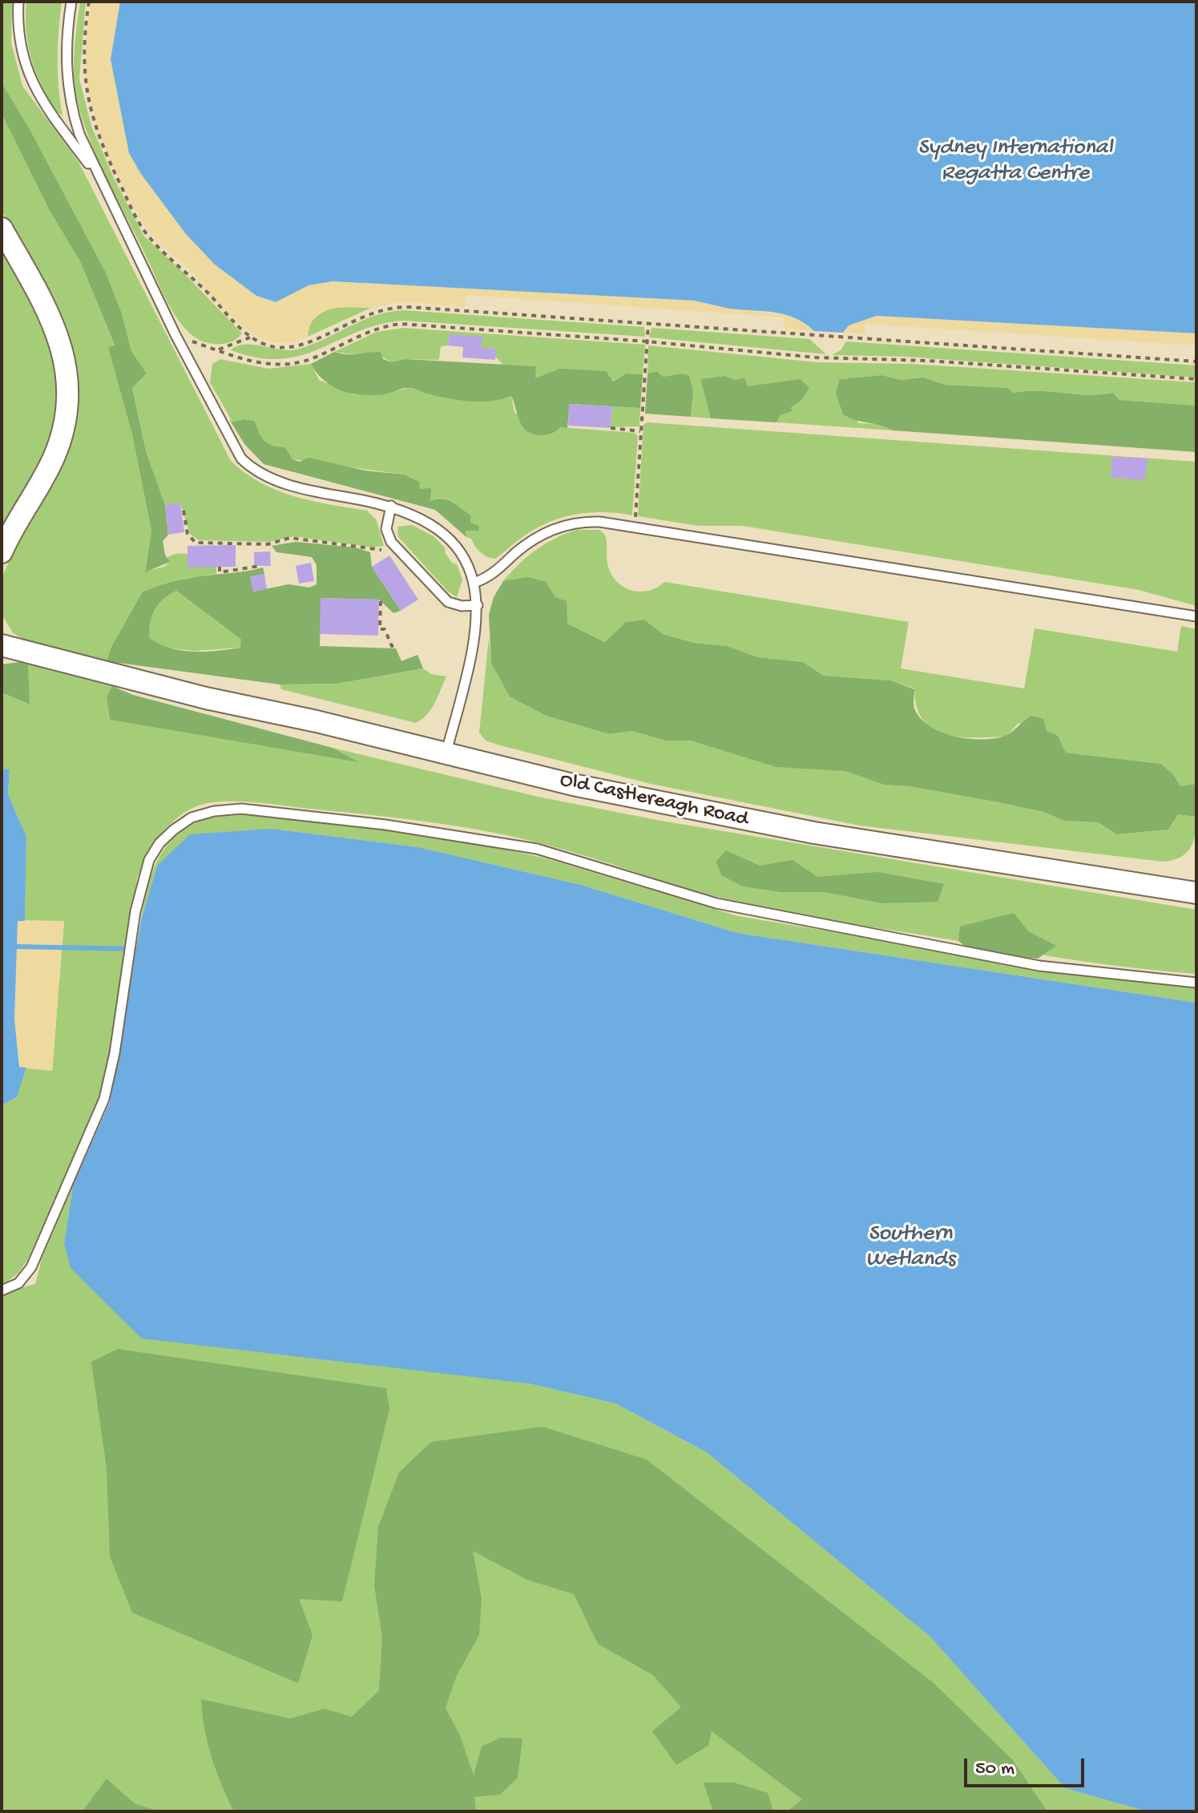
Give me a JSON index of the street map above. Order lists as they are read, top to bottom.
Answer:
{
  "streets": {
    "street": ["Old Castlereagh Road"]
  },
  "water": ["Sydney International Regatta Centre", "Southern Wetlands"],
  "scale_bar": "50 m"
}
